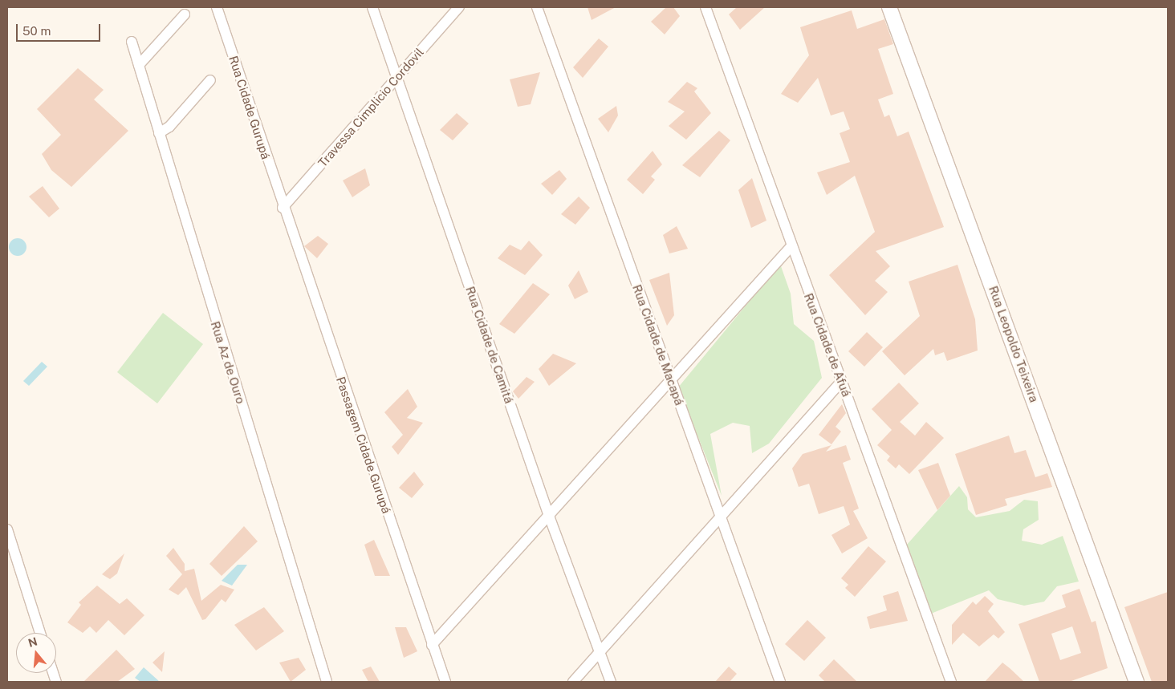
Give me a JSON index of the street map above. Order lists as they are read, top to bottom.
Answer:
{
  "streets": {
    "main road": ["Rua Leopoldo Teixeira"],
    "street": [
      "Rua Cidade Gurupá",
      "Travessa Cimplicio Cordovil",
      "Rua Cidade de Camitá",
      "Rua Cidade de Macapá",
      "Rua Cidade de Afuá",
      "Rua Az de Ouro",
      "Passagem Cidade Gurupá"
    ]
  },
  "crossings": [
    ["Rua Cidade Gurupá", "Travessa Cimplicio Cordovil"],
    ["Rua Cidade Gurupá", "Passagem Cidade Gurupá"],
    ["Travessa Cimplicio Cordovil", "Rua Cidade de Camitá"],
    ["Travessa Cimplicio Cordovil", "Passagem Cidade Gurupá"]
  ],
  "scale_bar": "50 m",
  "north": "top"
}
